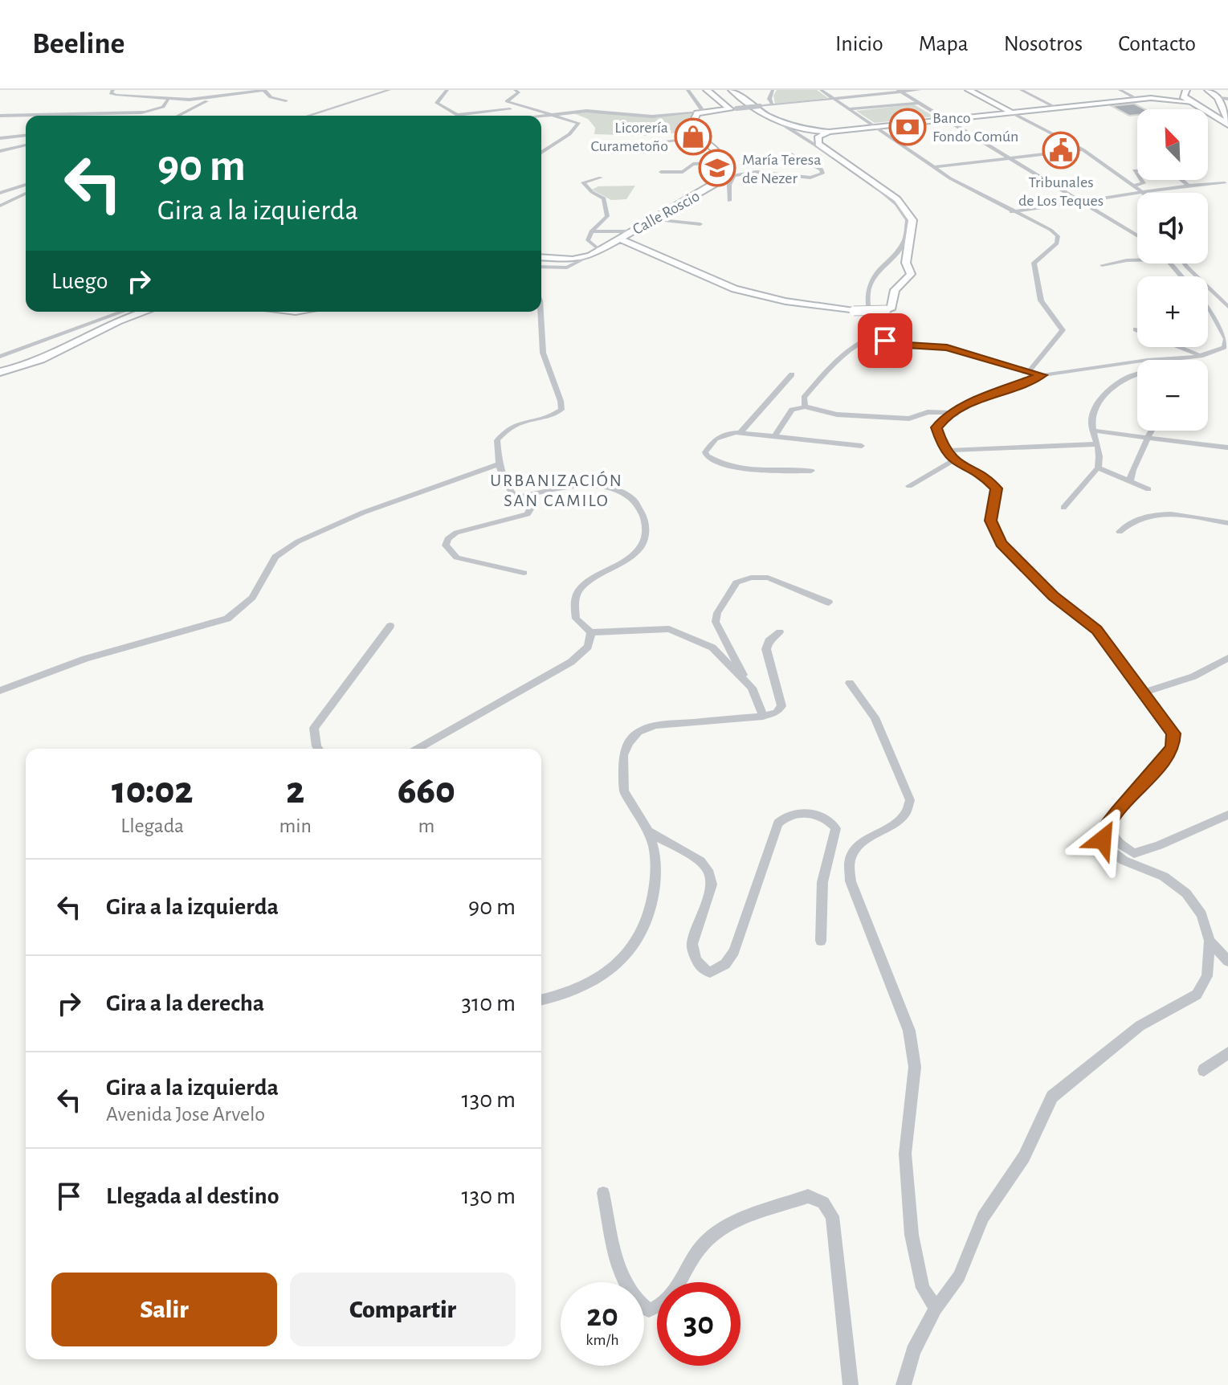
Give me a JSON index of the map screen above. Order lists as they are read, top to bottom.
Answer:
{
  "streets": {
    "street": ["Calle Roscio"]
  },
  "districts": ["URBANIZACIÓN SAN CAMILO"],
  "places": {
    "bank": ["Banco Fondo Común"],
    "shop": ["Licorería Curametoño"],
    "public building": ["Tribunales de Los Teques"],
    "school or university": ["María Teresa de Nezer"]
  },
  "north": "top left",
  "page": {
    "header": "Beeline",
    "nav": [
      "Inicio",
      "Mapa",
      "Nosotros",
      "Contacto"
    ],
    "map_buttons": ["+", "−"],
    "turn": ["90 m", "Gira a la izquierda"],
    "then": "Luego",
    "eta": [
      "10:02",
      "Llegada",
      "2",
      "min",
      "660",
      "m"
    ],
    "list": [
      {
        "name": "Gira a la izquierda",
        "value": "90 m"
      },
      {
        "name": "Gira a la derecha",
        "value": "310 m"
      },
      {
        "name": "Gira a la izquierda",
        "note": "Avenida Jose Arvelo",
        "value": "130 m"
      },
      {
        "name": "Llegada al destino",
        "value": "130 m"
      }
    ],
    "buttons": ["Salir", "Compartir"],
    "speed": "20 km/h",
    "limit": "30"
  }
}
